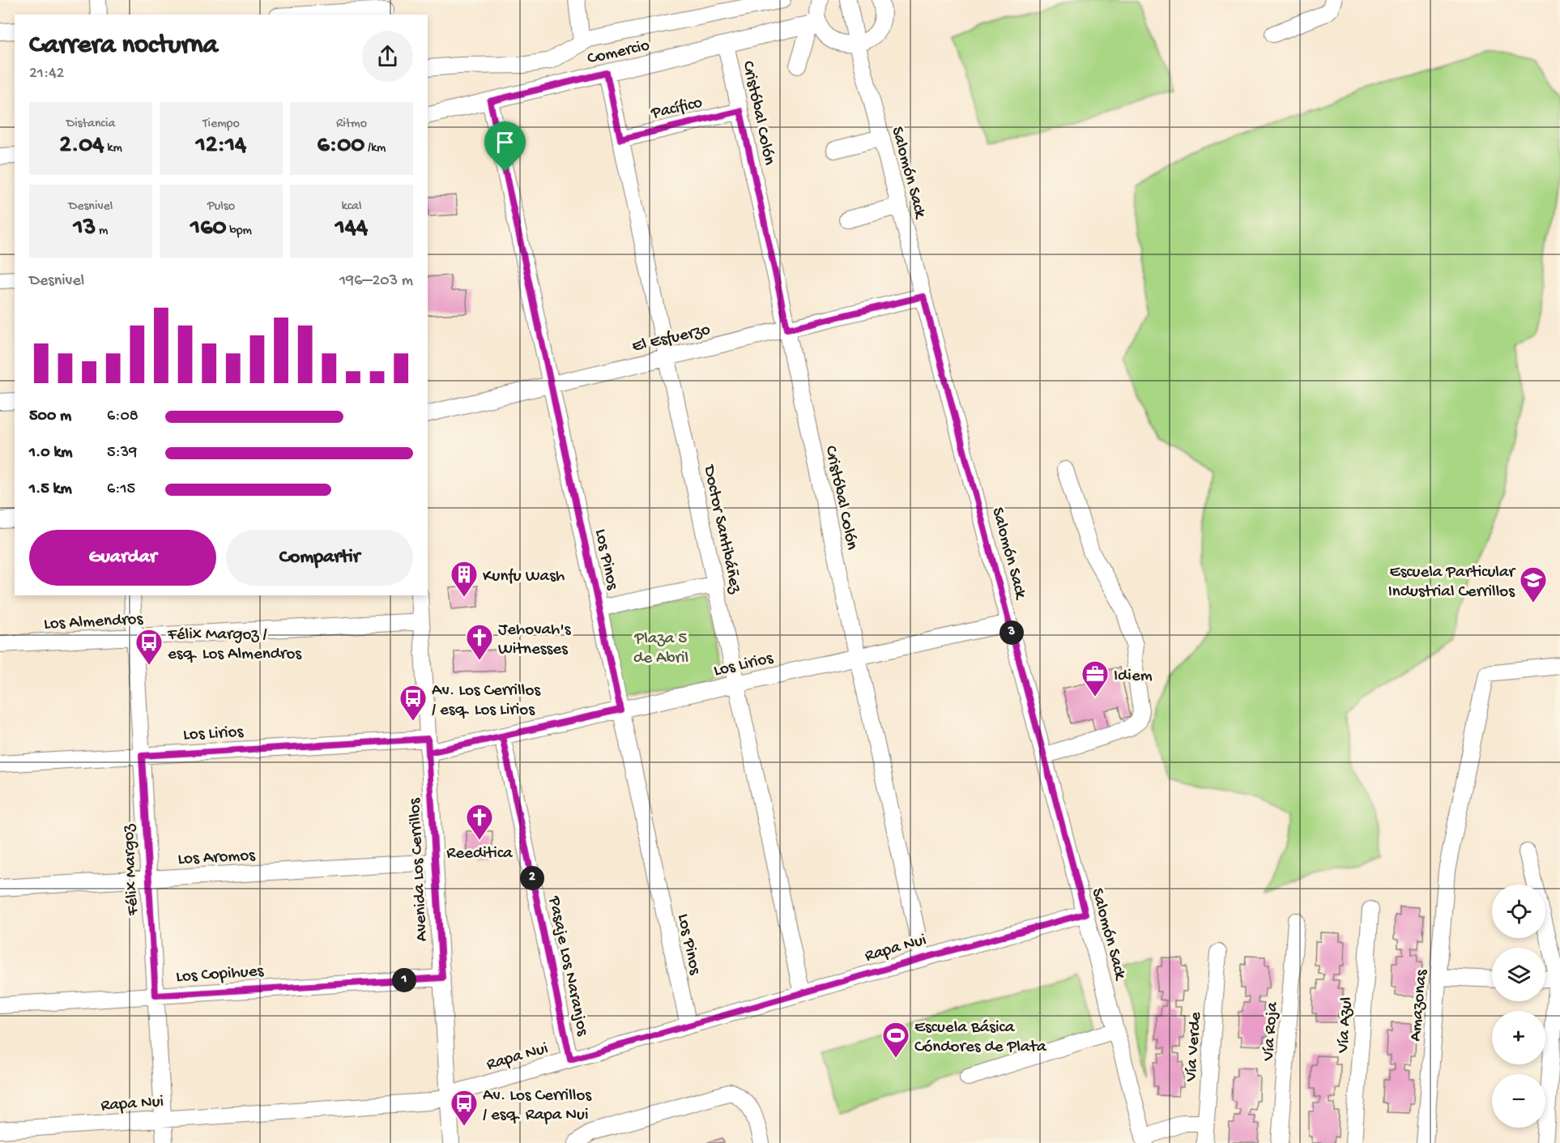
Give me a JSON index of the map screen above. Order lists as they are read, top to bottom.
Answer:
{
  "streets": {
    "street": [
      "Comercio",
      "Pacífico",
      "Cristóbal Colón",
      "Salomón Sack",
      "El Esfuerzo",
      "Doctor Santibáñez",
      "Los Pinos",
      "Los Almendros",
      "Los Lirios",
      "Los Aromos",
      "Félix Margoz",
      "Avenida Los Cerrillos",
      "Rapa Nui",
      "Pasaje Los Naranjos",
      "Los Copihues",
      "Amazonas",
      "Vía Azul",
      "Vía Roja",
      "Vía Verde"
    ]
  },
  "crossings": [
    ["Comercio", "Cristóbal Colón"],
    ["Comercio", "Doctor Santibáñez"],
    ["Comercio", "Los Pinos"],
    ["Pacífico", "Cristóbal Colón"],
    ["Pacífico", "Doctor Santibáñez"],
    ["Cristóbal Colón", "El Esfuerzo"],
    ["Cristóbal Colón", "Los Lirios"],
    ["Cristóbal Colón", "Rapa Nui"],
    ["Salomón Sack", "El Esfuerzo"],
    ["Salomón Sack", "Los Lirios"],
    ["Salomón Sack", "Rapa Nui"],
    ["El Esfuerzo", "Doctor Santibáñez"],
    ["El Esfuerzo", "Los Pinos"],
    ["Doctor Santibáñez", "Los Lirios"],
    ["Doctor Santibáñez", "Rapa Nui"],
    ["Los Pinos", "Los Lirios"],
    ["Los Pinos", "Rapa Nui"],
    ["Los Almendros", "Félix Margoz"],
    ["Los Almendros", "Avenida Los Cerrillos"],
    ["Los Lirios", "Félix Margoz"],
    ["Los Lirios", "Avenida Los Cerrillos"],
    ["Los Lirios", "Pasaje Los Naranjos"],
    ["Los Aromos", "Félix Margoz"],
    ["Los Aromos", "Avenida Los Cerrillos"],
    ["Félix Margoz", "Rapa Nui"],
    ["Félix Margoz", "Los Copihues"],
    ["Avenida Los Cerrillos", "Rapa Nui"],
    ["Avenida Los Cerrillos", "Los Copihues"],
    ["Rapa Nui", "Pasaje Los Naranjos"]
  ],
  "parks": ["Plaza 5 de Abril"],
  "places": {
    "building": ["Kunfu Wash"],
    "school or university": ["Escuela Particular Industrial Cerrillos"],
    "church": ["Jehovah's Witnesses", "Reeditica"],
    "bus stop": ["Félix Margoz / esq. Los Almendros", "Av. Los Cerrillos / esq. Los Lirios", "Av. Los Cerrillos / esq. Rapa Nui"],
    "office": ["Idiem"],
    "sports": ["Escuela Básica Cóndores de Plata"]
  },
  "page": {
    "heading": ["Carrera nocturna", "21:42"],
    "stats": [
      ["Distancia", "2.04 km"],
      ["Tiempo", "12:14"],
      ["Ritmo", "6:00 /km"],
      ["Desnivel", "13 m"],
      ["Pulso", "160 bpm"],
      ["kcal", "144"]
    ],
    "chart": ["Desnivel", "196–203 m"],
    "list": [
      {
        "name": "500 m",
        "note": "6:08"
      },
      {
        "name": "1.0 km",
        "note": "5:39"
      },
      {
        "name": "1.5 km",
        "note": "6:15"
      }
    ],
    "buttons": ["Guardar", "Compartir"],
    "pins": ["3", "2", "1"],
    "map_buttons": ["+", "−"]
  }
}
